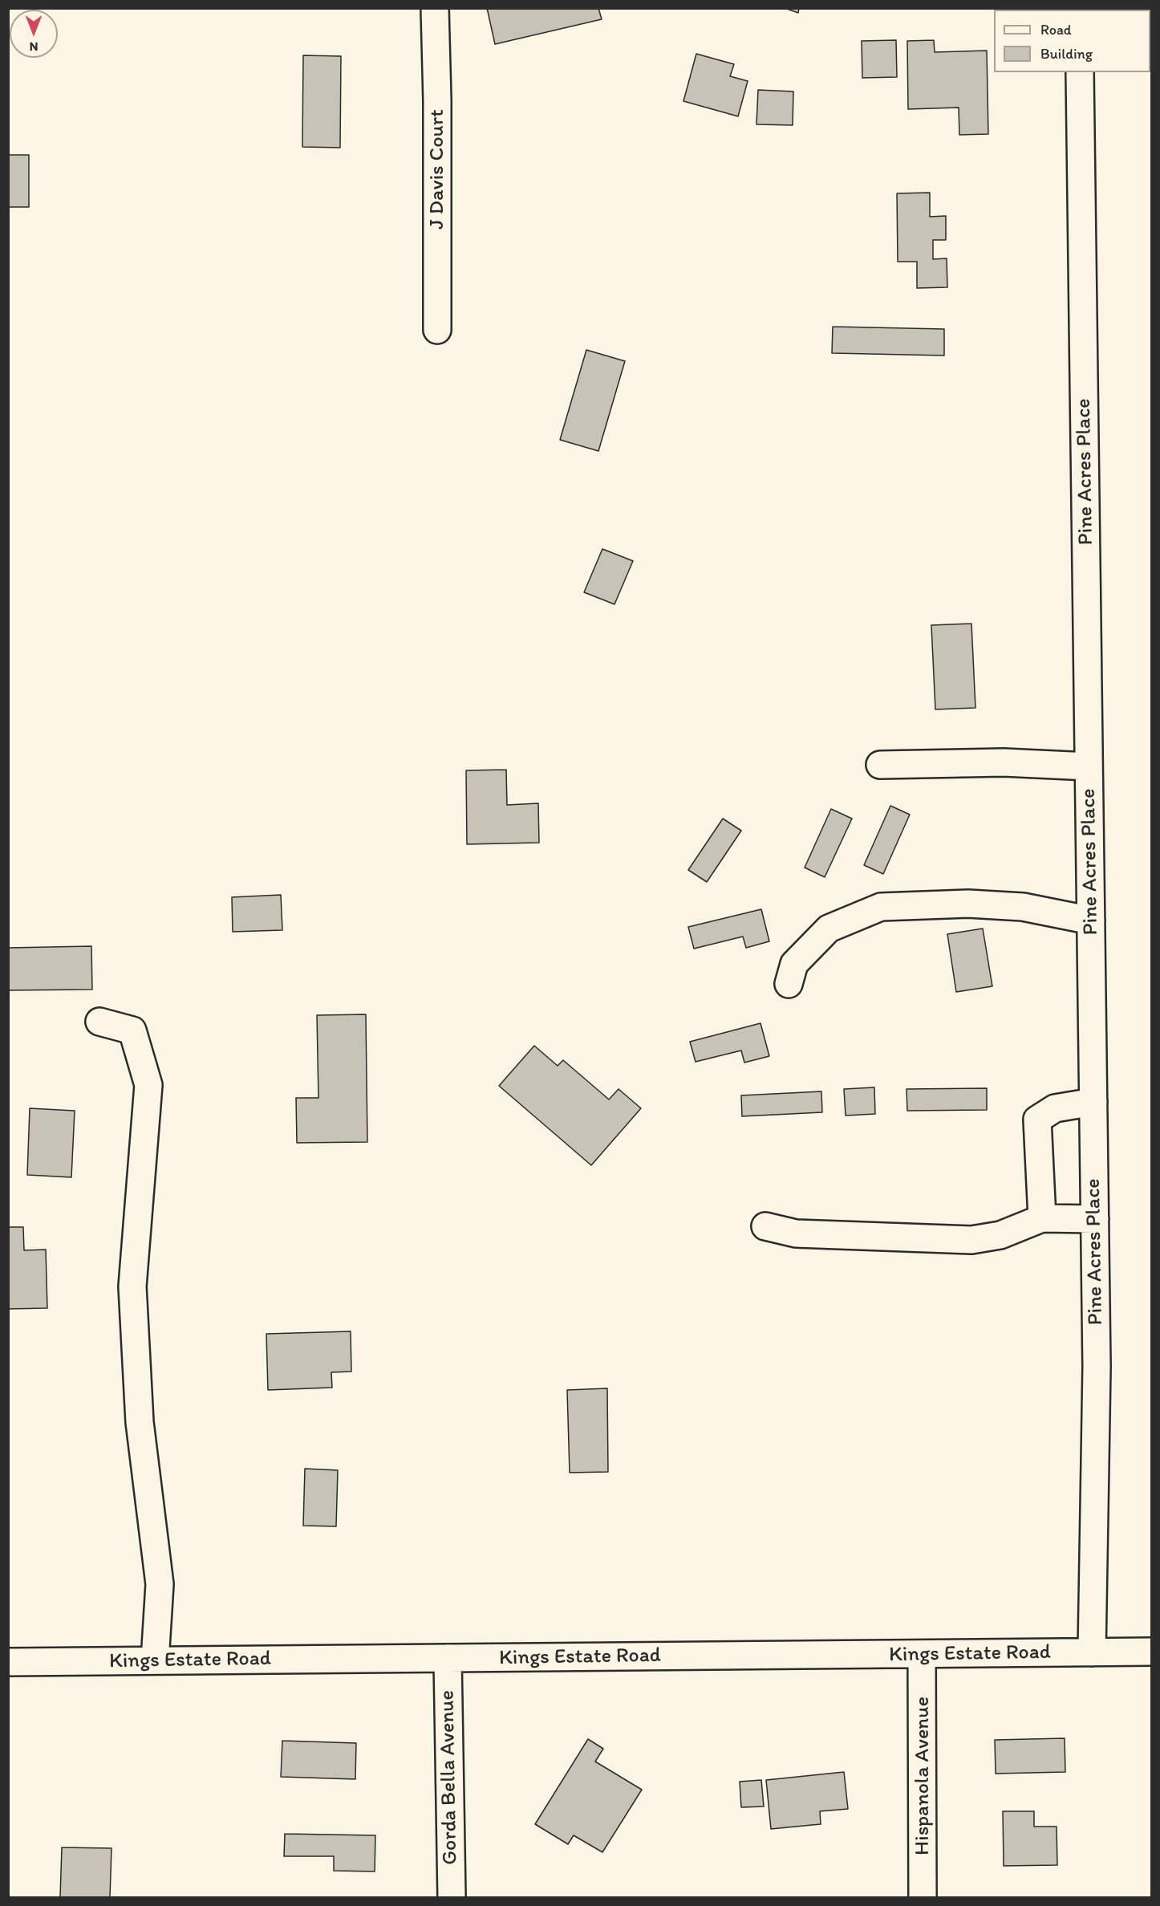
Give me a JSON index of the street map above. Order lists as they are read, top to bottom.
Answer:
{
  "streets": {
    "street": [
      "J Davis Court",
      "Pine Acres Place",
      "Kings Estate Road",
      "Hispanola Avenue",
      "Gorda Bella Avenue"
    ]
  },
  "crossings": [
    ["Pine Acres Place", "Kings Estate Road"],
    ["Kings Estate Road", "Hispanola Avenue"],
    ["Kings Estate Road", "Gorda Bella Avenue"]
  ],
  "legend": ["Road", "Building"],
  "north": "bottom"
}
